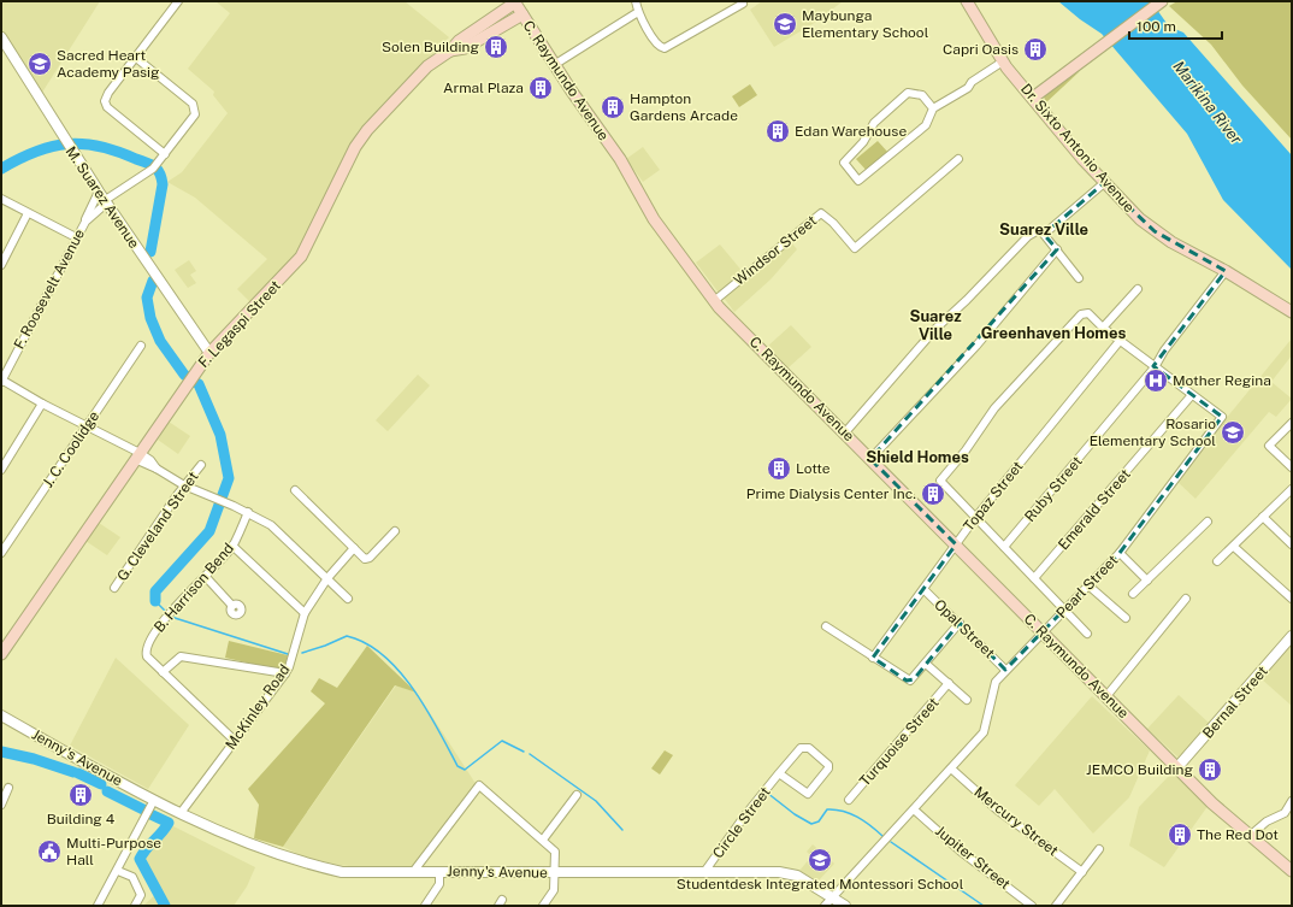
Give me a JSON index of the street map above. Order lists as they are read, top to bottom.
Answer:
{
  "streets": {
    "main road": ["C. Raymundo Avenue", "Dr. Sixto Antonio Avenue", "F. Legaspi Street"],
    "street": [
      "M. Suarez Avenue",
      "Windsor Street",
      "F. Roosevelt Avenue",
      "J. C. Coolidge",
      "Ruby Street",
      "Topaz Street",
      "Emerald Street",
      "G. Cleveland Street",
      "Pearl Street",
      "B. Harrison Bend",
      "Opal Street",
      "Bernal Street",
      "McKinley Road",
      "Turquoise Street",
      "Jenny's Avenue",
      "Mercury Street",
      "Circle Street",
      "Jupiter Street"
    ]
  },
  "crossings": [
    ["C. Raymundo Avenue", "Windsor Street"],
    ["C. Raymundo Avenue", "F. Legaspi Street"],
    ["C. Raymundo Avenue", "Topaz Street"],
    ["C. Raymundo Avenue", "Pearl Street"],
    ["C. Raymundo Avenue", "Bernal Street"],
    ["Dr. Sixto Antonio Avenue", "Ruby Street"],
    ["M. Suarez Avenue", "F. Roosevelt Avenue"],
    ["M. Suarez Avenue", "F. Legaspi Street"],
    ["Topaz Street", "Opal Street"],
    ["Emerald Street", "Pearl Street"],
    ["Pearl Street", "Opal Street"],
    ["Pearl Street", "Jenny's Avenue"],
    ["Pearl Street", "Mercury Street"],
    ["Pearl Street", "Jupiter Street"],
    ["B. Harrison Bend", "McKinley Road"],
    ["McKinley Road", "Jenny's Avenue"],
    ["Jenny's Avenue", "Circle Street"]
  ],
  "districts": [
    "Suarez Ville",
    "Suarez Ville",
    "Greenhaven Homes",
    "Shield Homes"
  ],
  "water": ["Marikina River"],
  "places": {
    "school or university": [
      "Maybunga Elementary School",
      "Sacred Heart Academy Pasig",
      "Rosario Elementary School",
      "Studentdesk Integrated Montessori School"
    ],
    "building": [
      "Solen Building",
      "Capri Oasis",
      "Armal Plaza",
      "Hampton Gardens Arcade",
      "Edan Warehouse",
      "Lotte",
      "Prime Dialysis Center Inc.",
      "JEMCO Building",
      "Building 4",
      "The Red Dot"
    ],
    "hospital": ["Mother Regina"],
    "public building": ["Multi-Purpose Hall"]
  },
  "scale_bar": "100 m"
}
